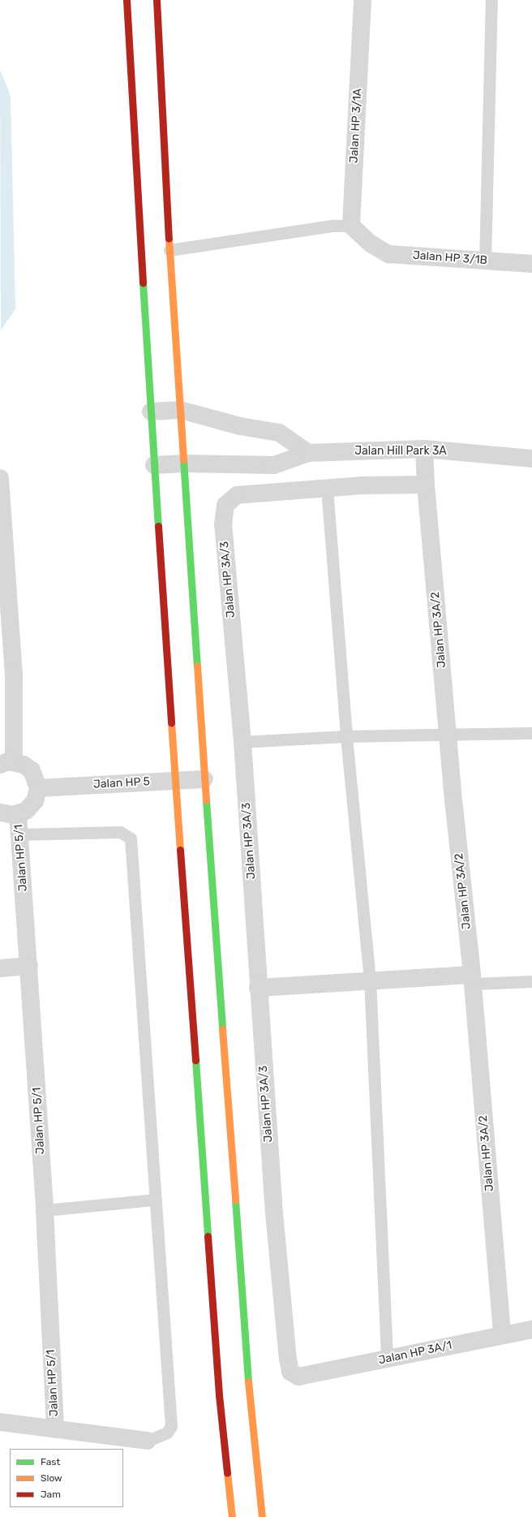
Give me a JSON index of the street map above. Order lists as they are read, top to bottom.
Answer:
{
  "streets": {
    "street": [
      "Jalan HP 3/1A",
      "Jalan HP 3/1B",
      "Jalan Hill Park 3A",
      "Jalan HP 3A/3",
      "Jalan HP 3A/2",
      "Jalan HP 5",
      "Jalan HP 5/1",
      "Jalan HP 3A/1"
    ]
  },
  "crossings": [
    ["Jalan HP 3/1A", "Jalan HP 3/1B"],
    ["Jalan Hill Park 3A", "Jalan HP 3A/2"],
    ["Jalan HP 3A/3", "Jalan HP 3A/2"],
    ["Jalan HP 3A/3", "Jalan HP 3A/1"],
    ["Jalan HP 3A/2", "Jalan HP 3A/1"]
  ],
  "legend": ["Fast", "Slow", "Jam"]
}
